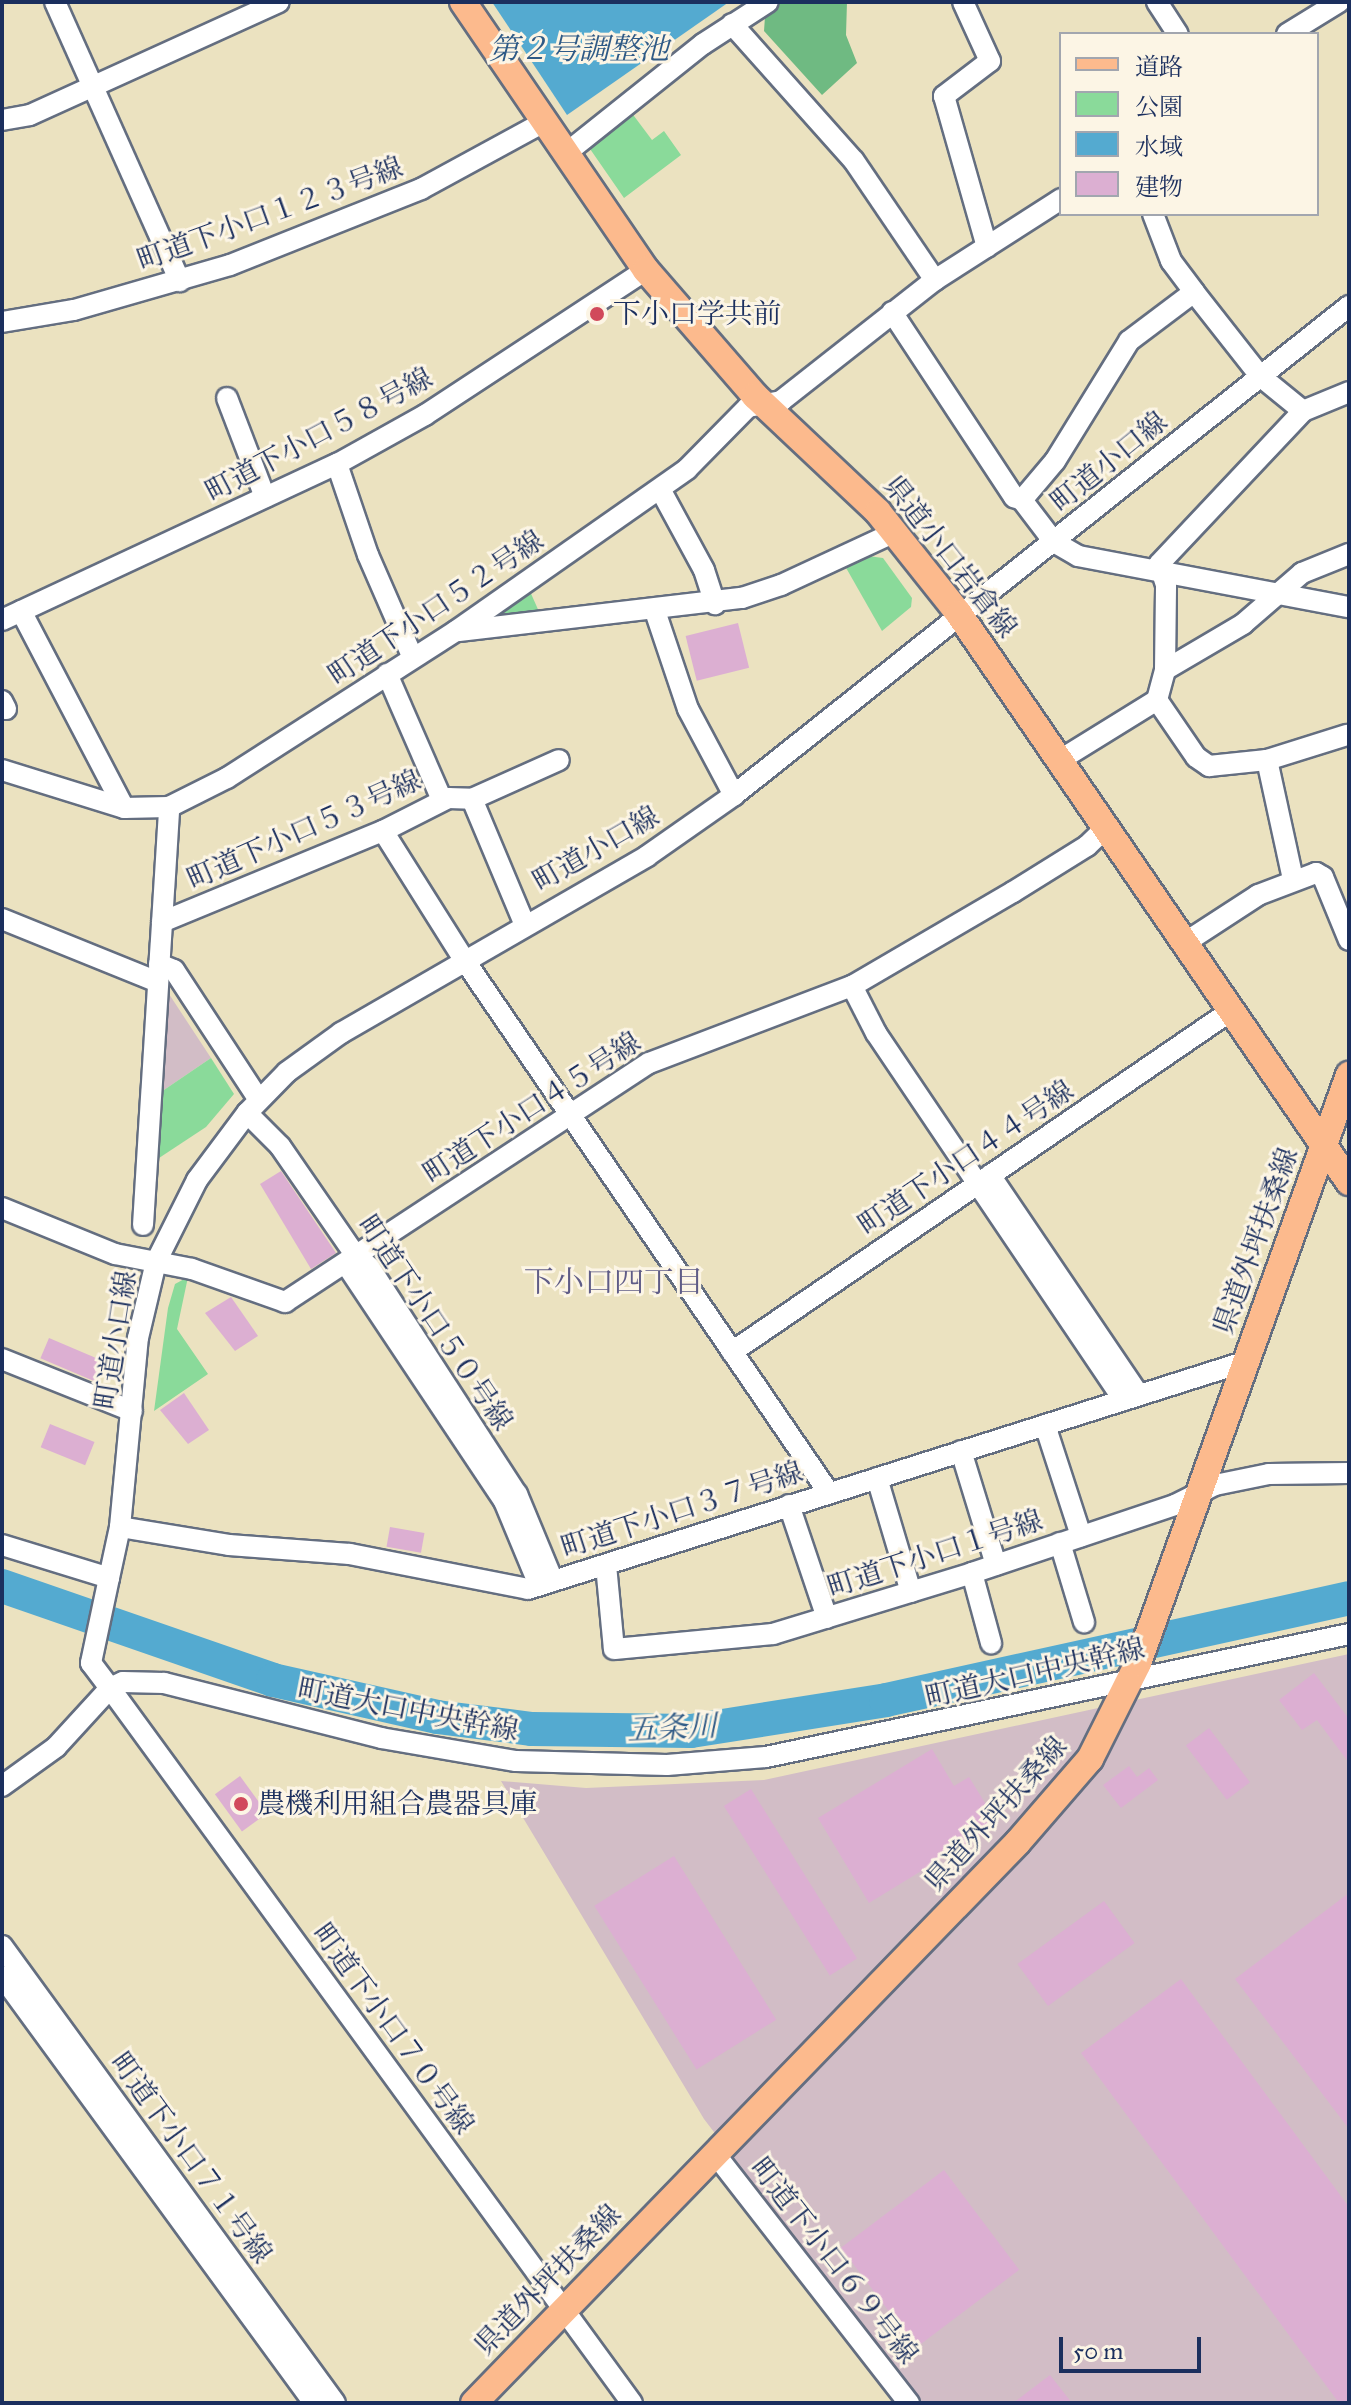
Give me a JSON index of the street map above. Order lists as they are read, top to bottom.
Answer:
{
  "streets": {
    "main road": ["県道小口岩倉線", "県道外坪扶桑線"],
    "street": [
      "町道下小口１２３号線",
      "町道下小口５８号線",
      "町道小口線",
      "町道下小口５２号線",
      "町道下小口５３号線",
      "町道下小口４５号線",
      "町道下小口４４号線",
      "町道下小口５０号線",
      "町道下小口３７号線",
      "町道下小口１号線",
      "町道大口中央幹線",
      "町道下小口７０号線",
      "町道下小口７１号線",
      "町道下小口６９号線"
    ]
  },
  "crossings": [
    ["町道下小口１２３号線", "県道小口岩倉線"],
    ["町道下小口５８号線", "県道小口岩倉線"],
    ["町道小口線", "県道小口岩倉線"],
    ["町道小口線", "町道下小口４５号線"],
    ["町道小口線", "町道下小口５０号線"],
    ["町道小口線", "町道下小口３７号線"],
    ["県道小口岩倉線", "町道下小口５２号線"],
    ["県道小口岩倉線", "町道下小口４５号線"],
    ["県道小口岩倉線", "町道下小口４４号線"],
    ["県道小口岩倉線", "県道外坪扶桑線"],
    ["町道下小口４５号線", "町道下小口５０号線"],
    ["県道外坪扶桑線", "町道下小口３７号線"],
    ["県道外坪扶桑線", "町道下小口１号線"],
    ["県道外坪扶桑線", "町道大口中央幹線"],
    ["県道外坪扶桑線", "町道下小口７０号線"],
    ["県道外坪扶桑線", "町道下小口６９号線"],
    ["町道下小口５０号線", "町道下小口３７号線"],
    ["町道下小口３７号線", "町道下小口１号線"],
    ["町道大口中央幹線", "町道下小口７０号線"]
  ],
  "districts": ["下小口四丁目"],
  "water": ["第２号調整池", "五条川"],
  "places": ["下小口学共前", "農機利用組合農器具庫"],
  "legend": [
    "道路",
    "公園",
    "水域",
    "建物"
  ],
  "scale_bar": "50 m"
}
